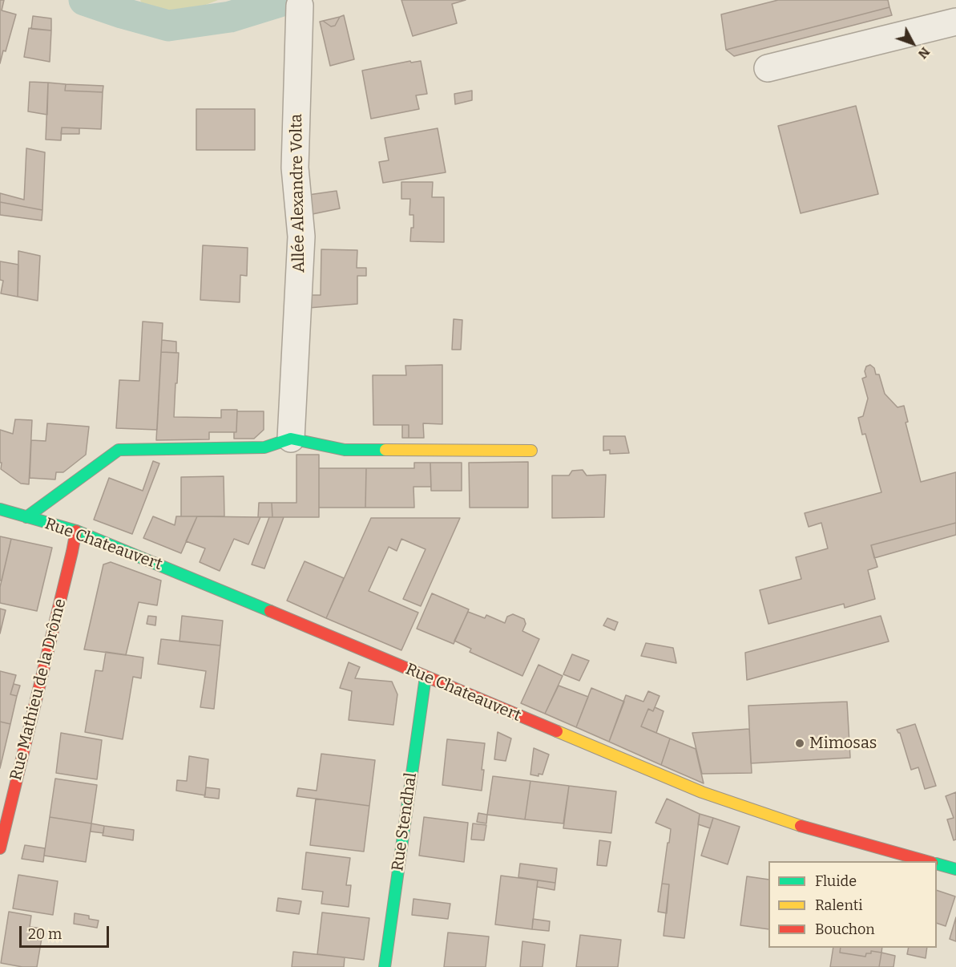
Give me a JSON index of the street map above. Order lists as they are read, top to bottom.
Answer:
{
  "streets": {
    "street": [
      "Allée Alexandre Volta",
      "Rue Chateauvert",
      "Rue Mathieu de la Drôme",
      "Rue Stendhal"
    ]
  },
  "crossings": [
    ["Rue Chateauvert", "Rue Mathieu de la Drôme"],
    ["Rue Chateauvert", "Rue Stendhal"]
  ],
  "places": ["Mimosas"],
  "legend": ["Fluide", "Ralenti", "Bouchon"],
  "scale_bar": "20 m",
  "north": "bottom right"
}
